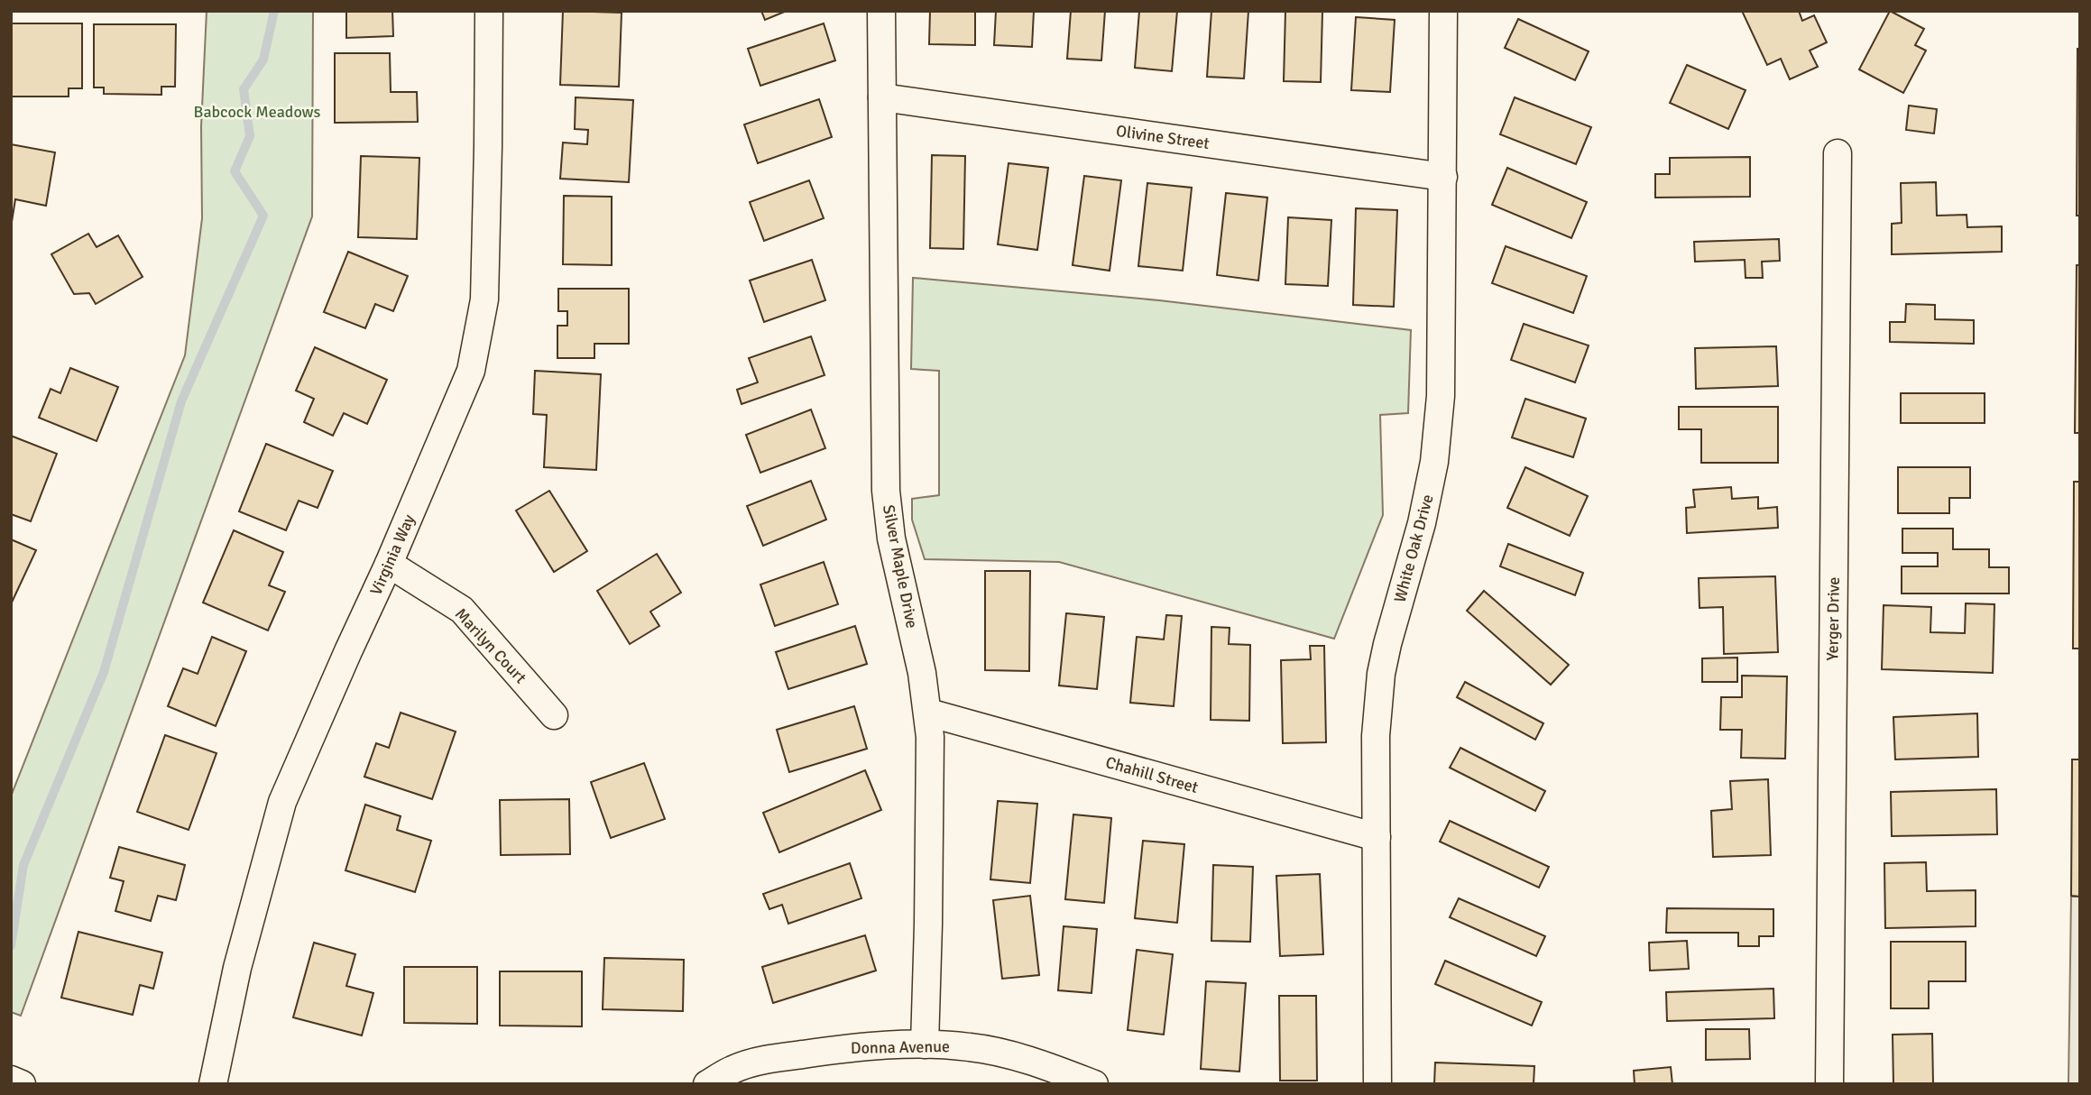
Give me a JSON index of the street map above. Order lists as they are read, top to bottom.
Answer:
{
  "streets": {
    "street": [
      "Olivine Street",
      "White Oak Drive",
      "Virginia Way",
      "Silver Maple Drive",
      "Yerger Drive",
      "Marilyn Court",
      "Chahill Street",
      "Donna Avenue"
    ]
  },
  "crossings": [
    ["Olivine Street", "White Oak Drive"],
    ["Olivine Street", "Silver Maple Drive"],
    ["White Oak Drive", "Chahill Street"],
    ["Virginia Way", "Marilyn Court"],
    ["Silver Maple Drive", "Chahill Street"],
    ["Silver Maple Drive", "Donna Avenue"]
  ],
  "parks": ["Babcock Meadows"]
}
